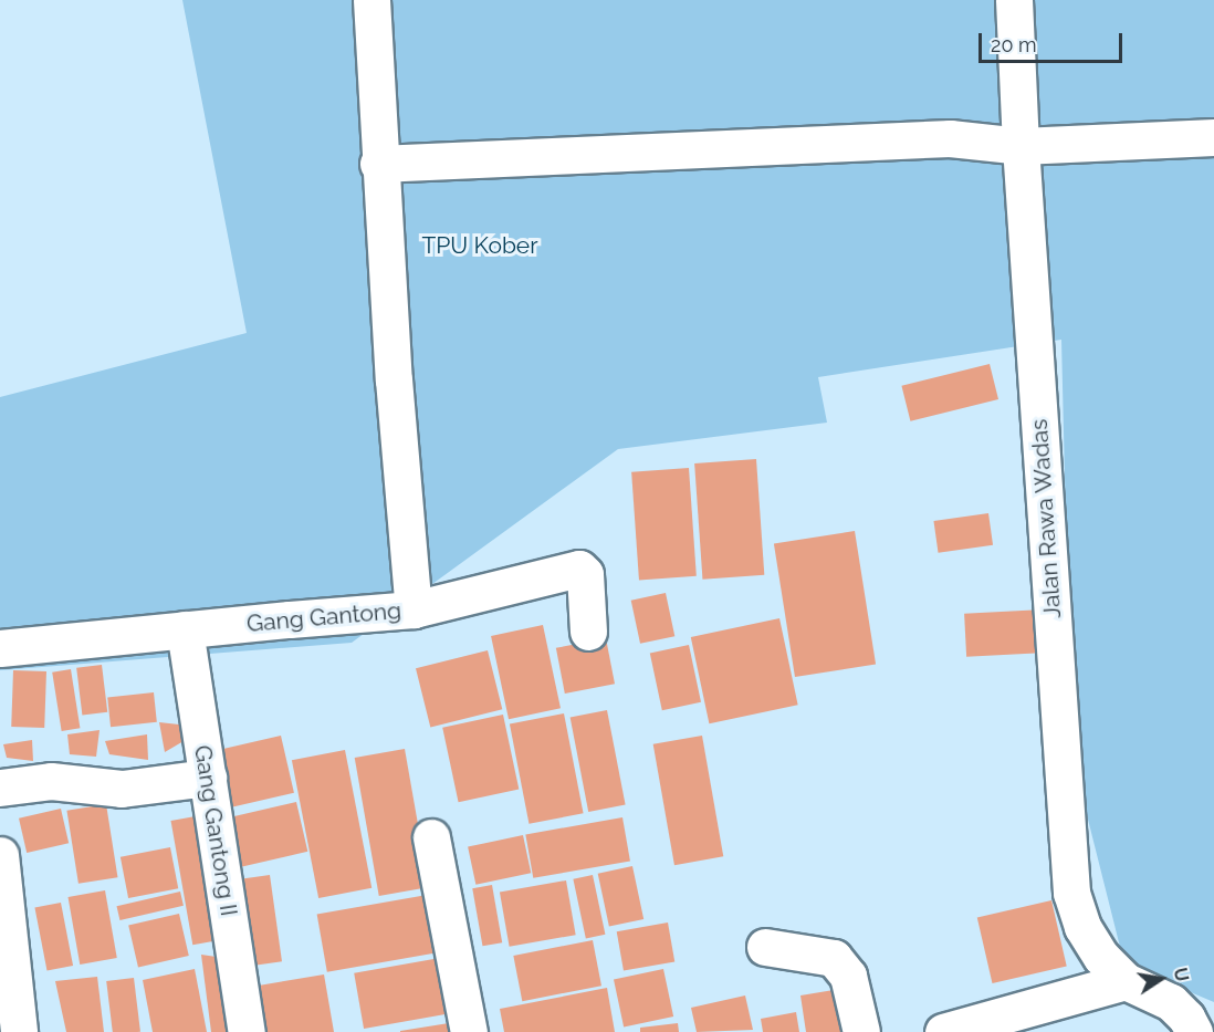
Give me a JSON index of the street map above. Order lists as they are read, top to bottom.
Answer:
{
  "streets": {
    "street": ["Jalan Rawa Wadas", "Gang Gantong", "Gang Gantong II"]
  },
  "crossings": [
    ["Gang Gantong", "Gang Gantong II"]
  ],
  "parks": ["TPU Kober"],
  "scale_bar": "20 m",
  "north": "right"
}
